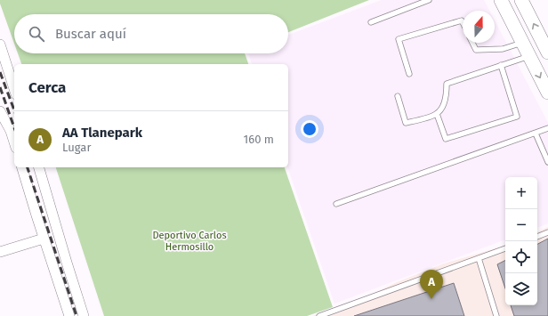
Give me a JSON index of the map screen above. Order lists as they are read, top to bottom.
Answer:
{
  "parks": ["Deportivo Carlos Hermosillo"],
  "north": "top",
  "page": {
    "search": "Buscar aquí",
    "heading": "Cerca",
    "list": [
      {
        "mark": "A",
        "name": "AA Tlanepark",
        "note": "Lugar",
        "value": "160 m"
      }
    ],
    "map_buttons": ["+", "−"],
    "pins": "A"
  }
}
